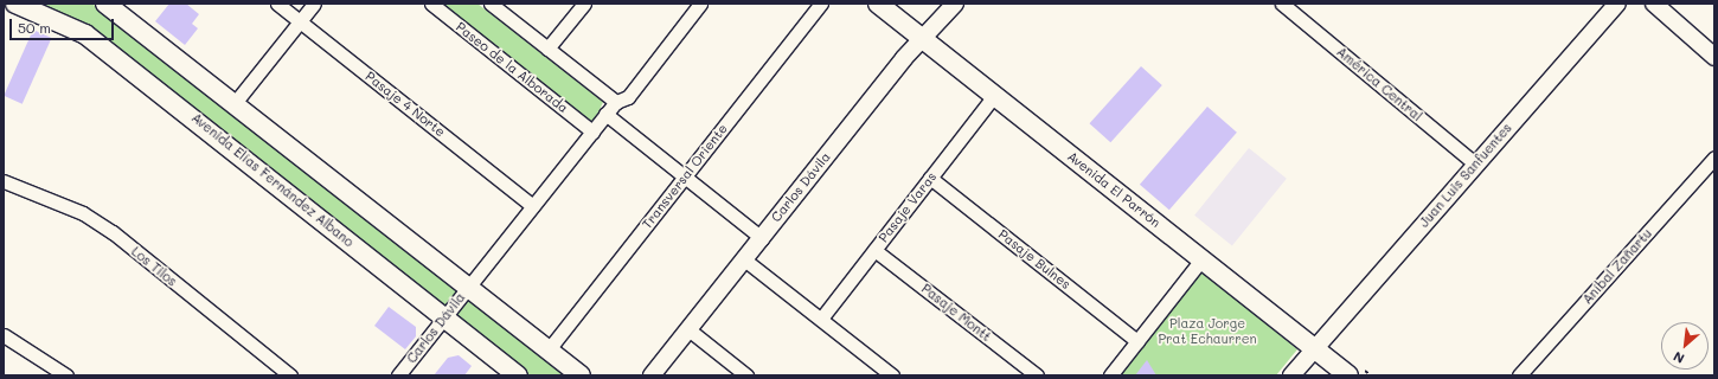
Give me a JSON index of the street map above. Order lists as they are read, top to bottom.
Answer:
{
  "streets": {
    "main road": ["Avenida Elías Fernández Albano", "Avenida El Parrón"],
    "street": [
      "Paseo de la Alborada",
      "América Central",
      "Pasaje 4 Norte",
      "Juan Luis Sanfuentes",
      "Transversal Oriente",
      "Carlos Dávila",
      "Pasaje Varas",
      "Pasaje Bulnes",
      "Los Tilos",
      "Aníbal Zañartu",
      "Pasaje Montt"
    ]
  },
  "crossings": [
    ["Paseo de la Alborada", "Carlos Dávila"],
    ["América Central", "Juan Luis Sanfuentes"],
    ["Pasaje 4 Norte", "Carlos Dávila"],
    ["Juan Luis Sanfuentes", "Avenida El Parrón"],
    ["Avenida Elías Fernández Albano", "Carlos Dávila"],
    ["Carlos Dávila", "Avenida El Parrón"],
    ["Avenida El Parrón", "Pasaje Varas"],
    ["Pasaje Varas", "Pasaje Bulnes"],
    ["Pasaje Varas", "Pasaje Montt"]
  ],
  "parks": ["Plaza Jorge Prat Echaurren"],
  "scale_bar": "50 m",
  "north": "bottom left"
}
